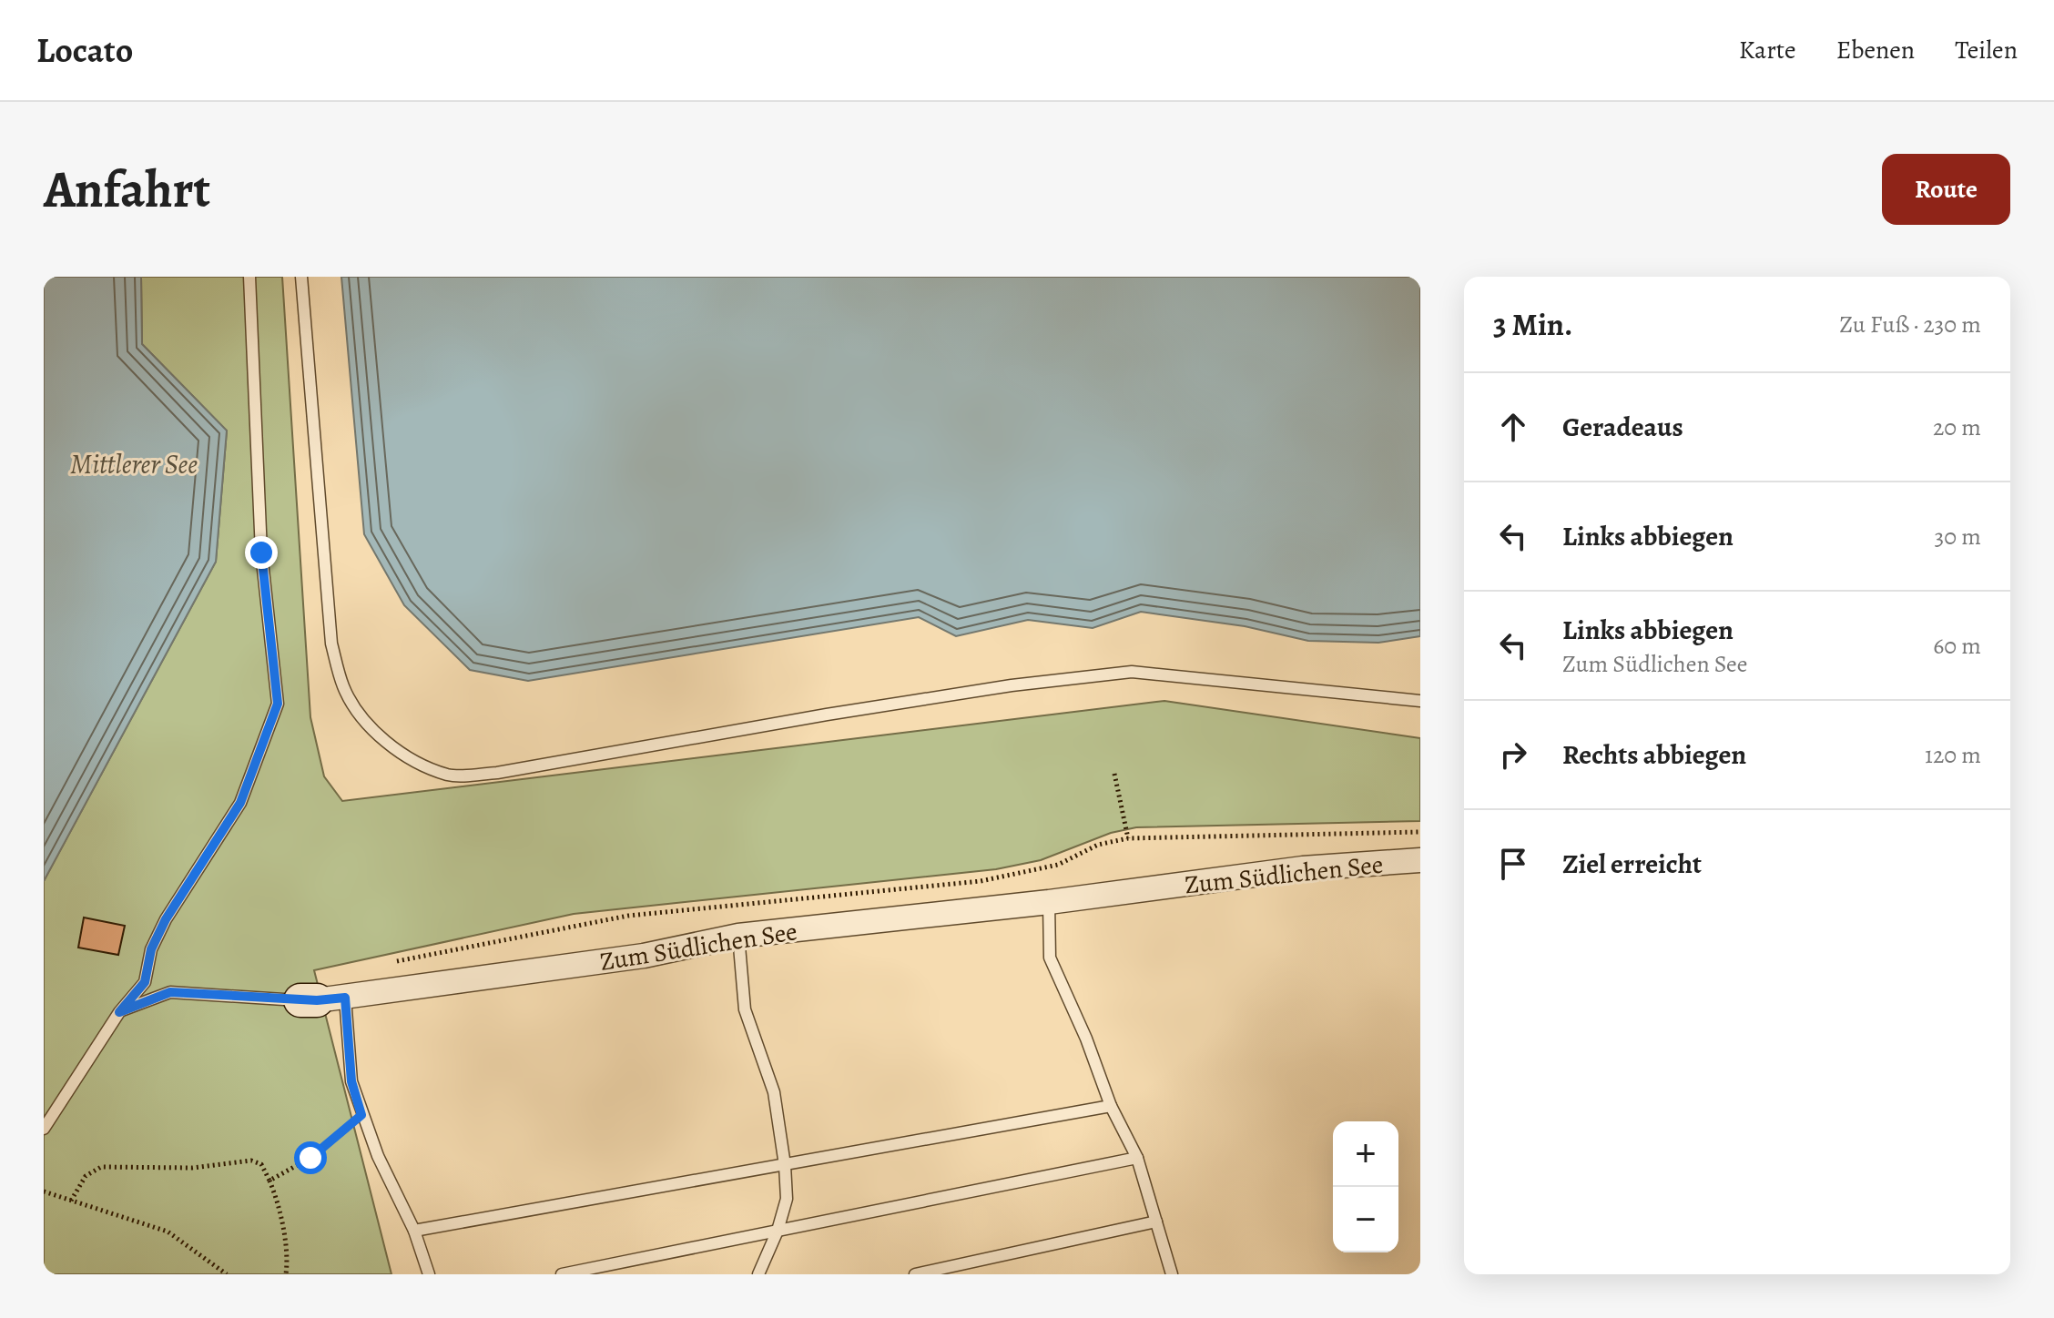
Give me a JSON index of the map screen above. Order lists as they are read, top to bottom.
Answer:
{
  "streets": {
    "street": ["Zum Südlichen See"]
  },
  "water": ["Mittlerer See"],
  "page": {
    "header": "Locato",
    "nav": ["Karte", "Ebenen", "Teilen"],
    "buttons": "Route",
    "title": "Anfahrt",
    "heading": ["3 Min.", "Zu Fuß · 230 m"],
    "list": [
      ["Geradeaus", "20 m"],
      ["Links abbiegen", "30 m"],
      ["Links abbiegen", "Zum Südlichen See", "60 m"],
      ["Rechts abbiegen", "120 m"],
      "Ziel erreicht"
    ],
    "map_buttons": ["+", "−"]
  }
}
